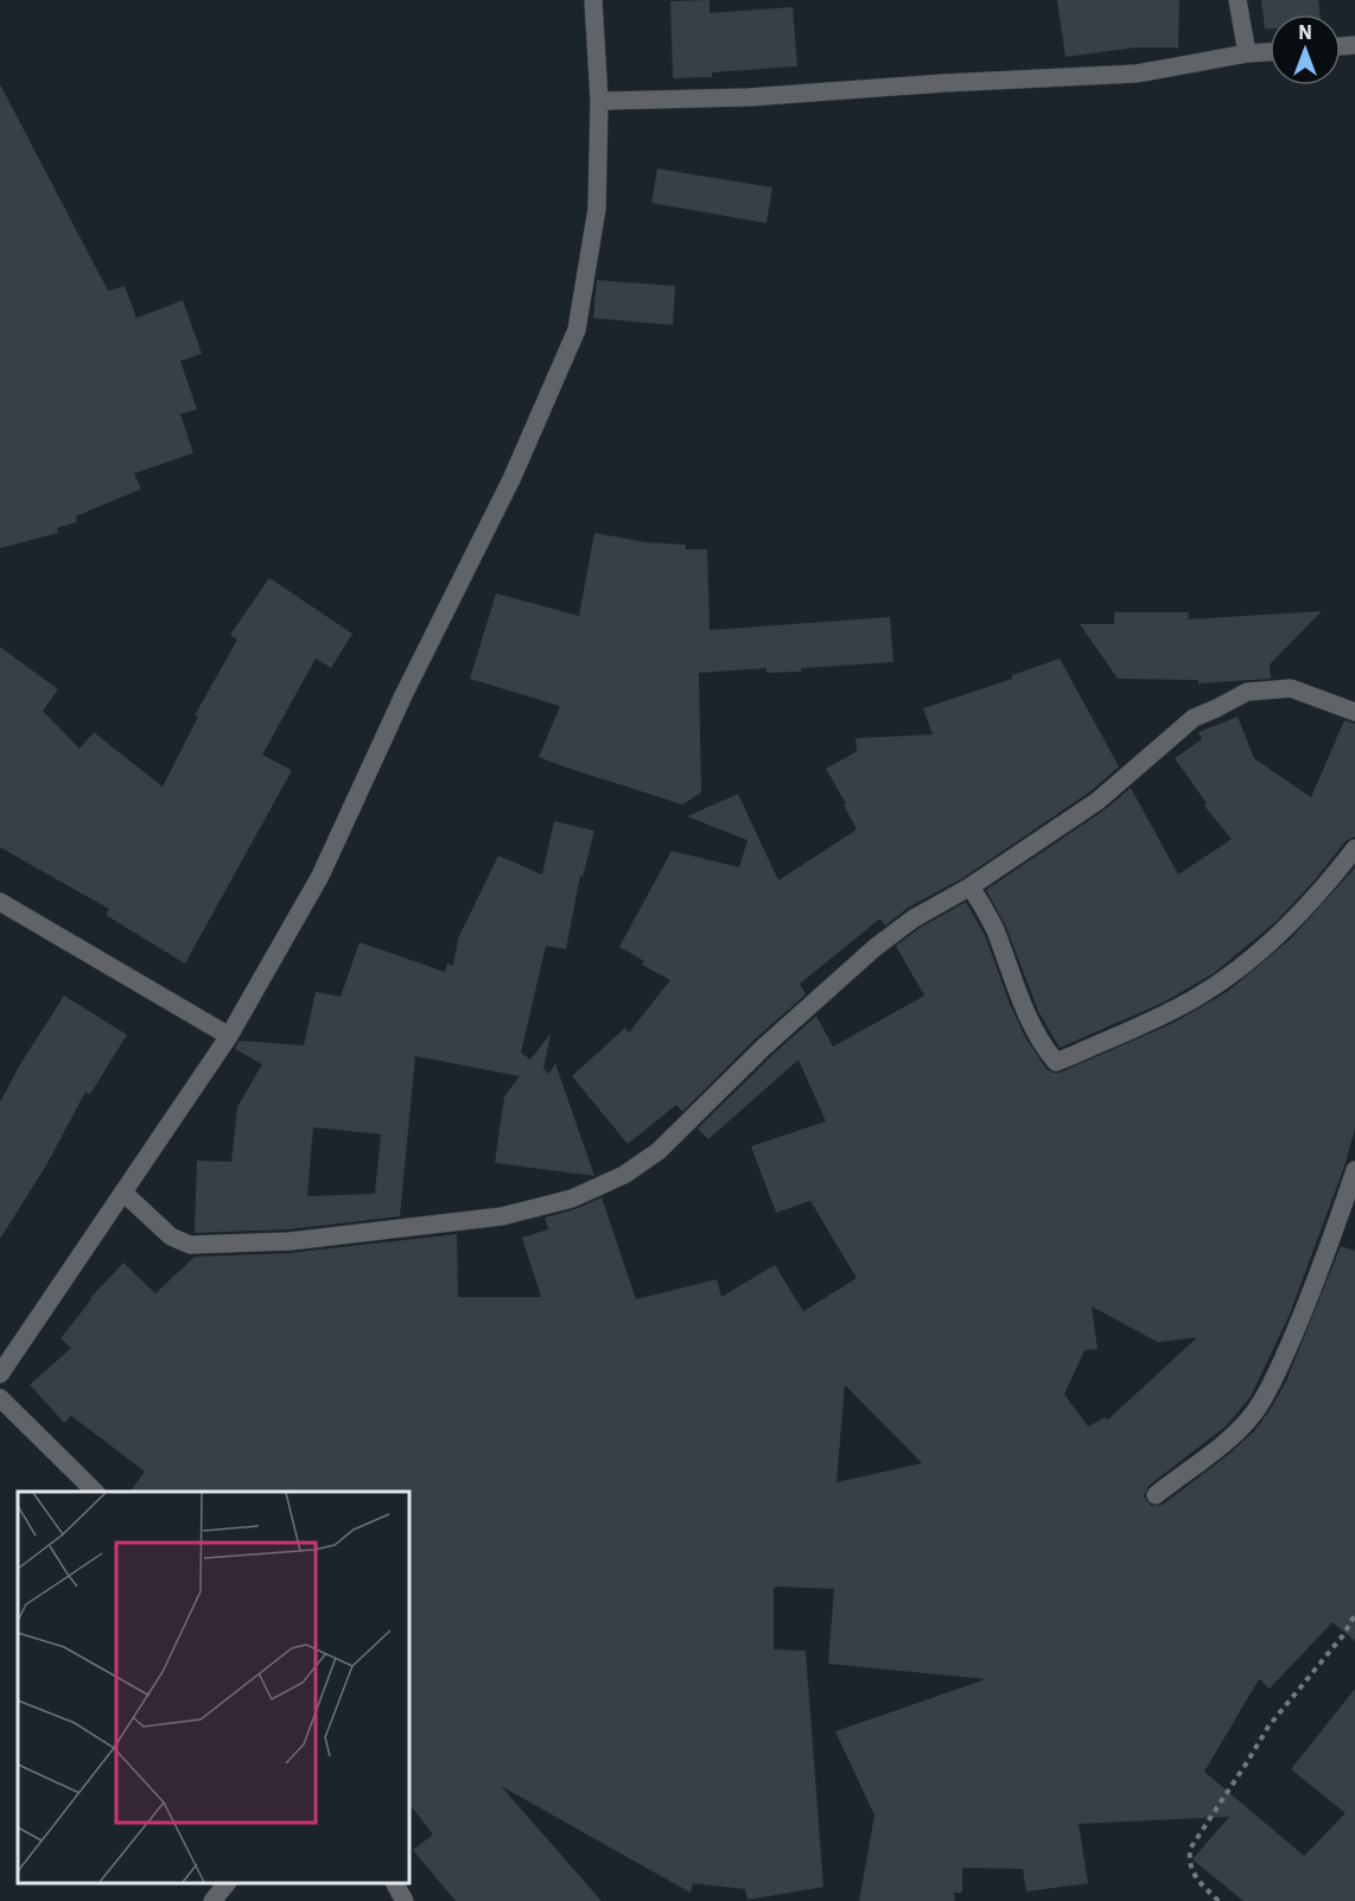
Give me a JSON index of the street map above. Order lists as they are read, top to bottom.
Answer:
{
  "north": "top"
}
